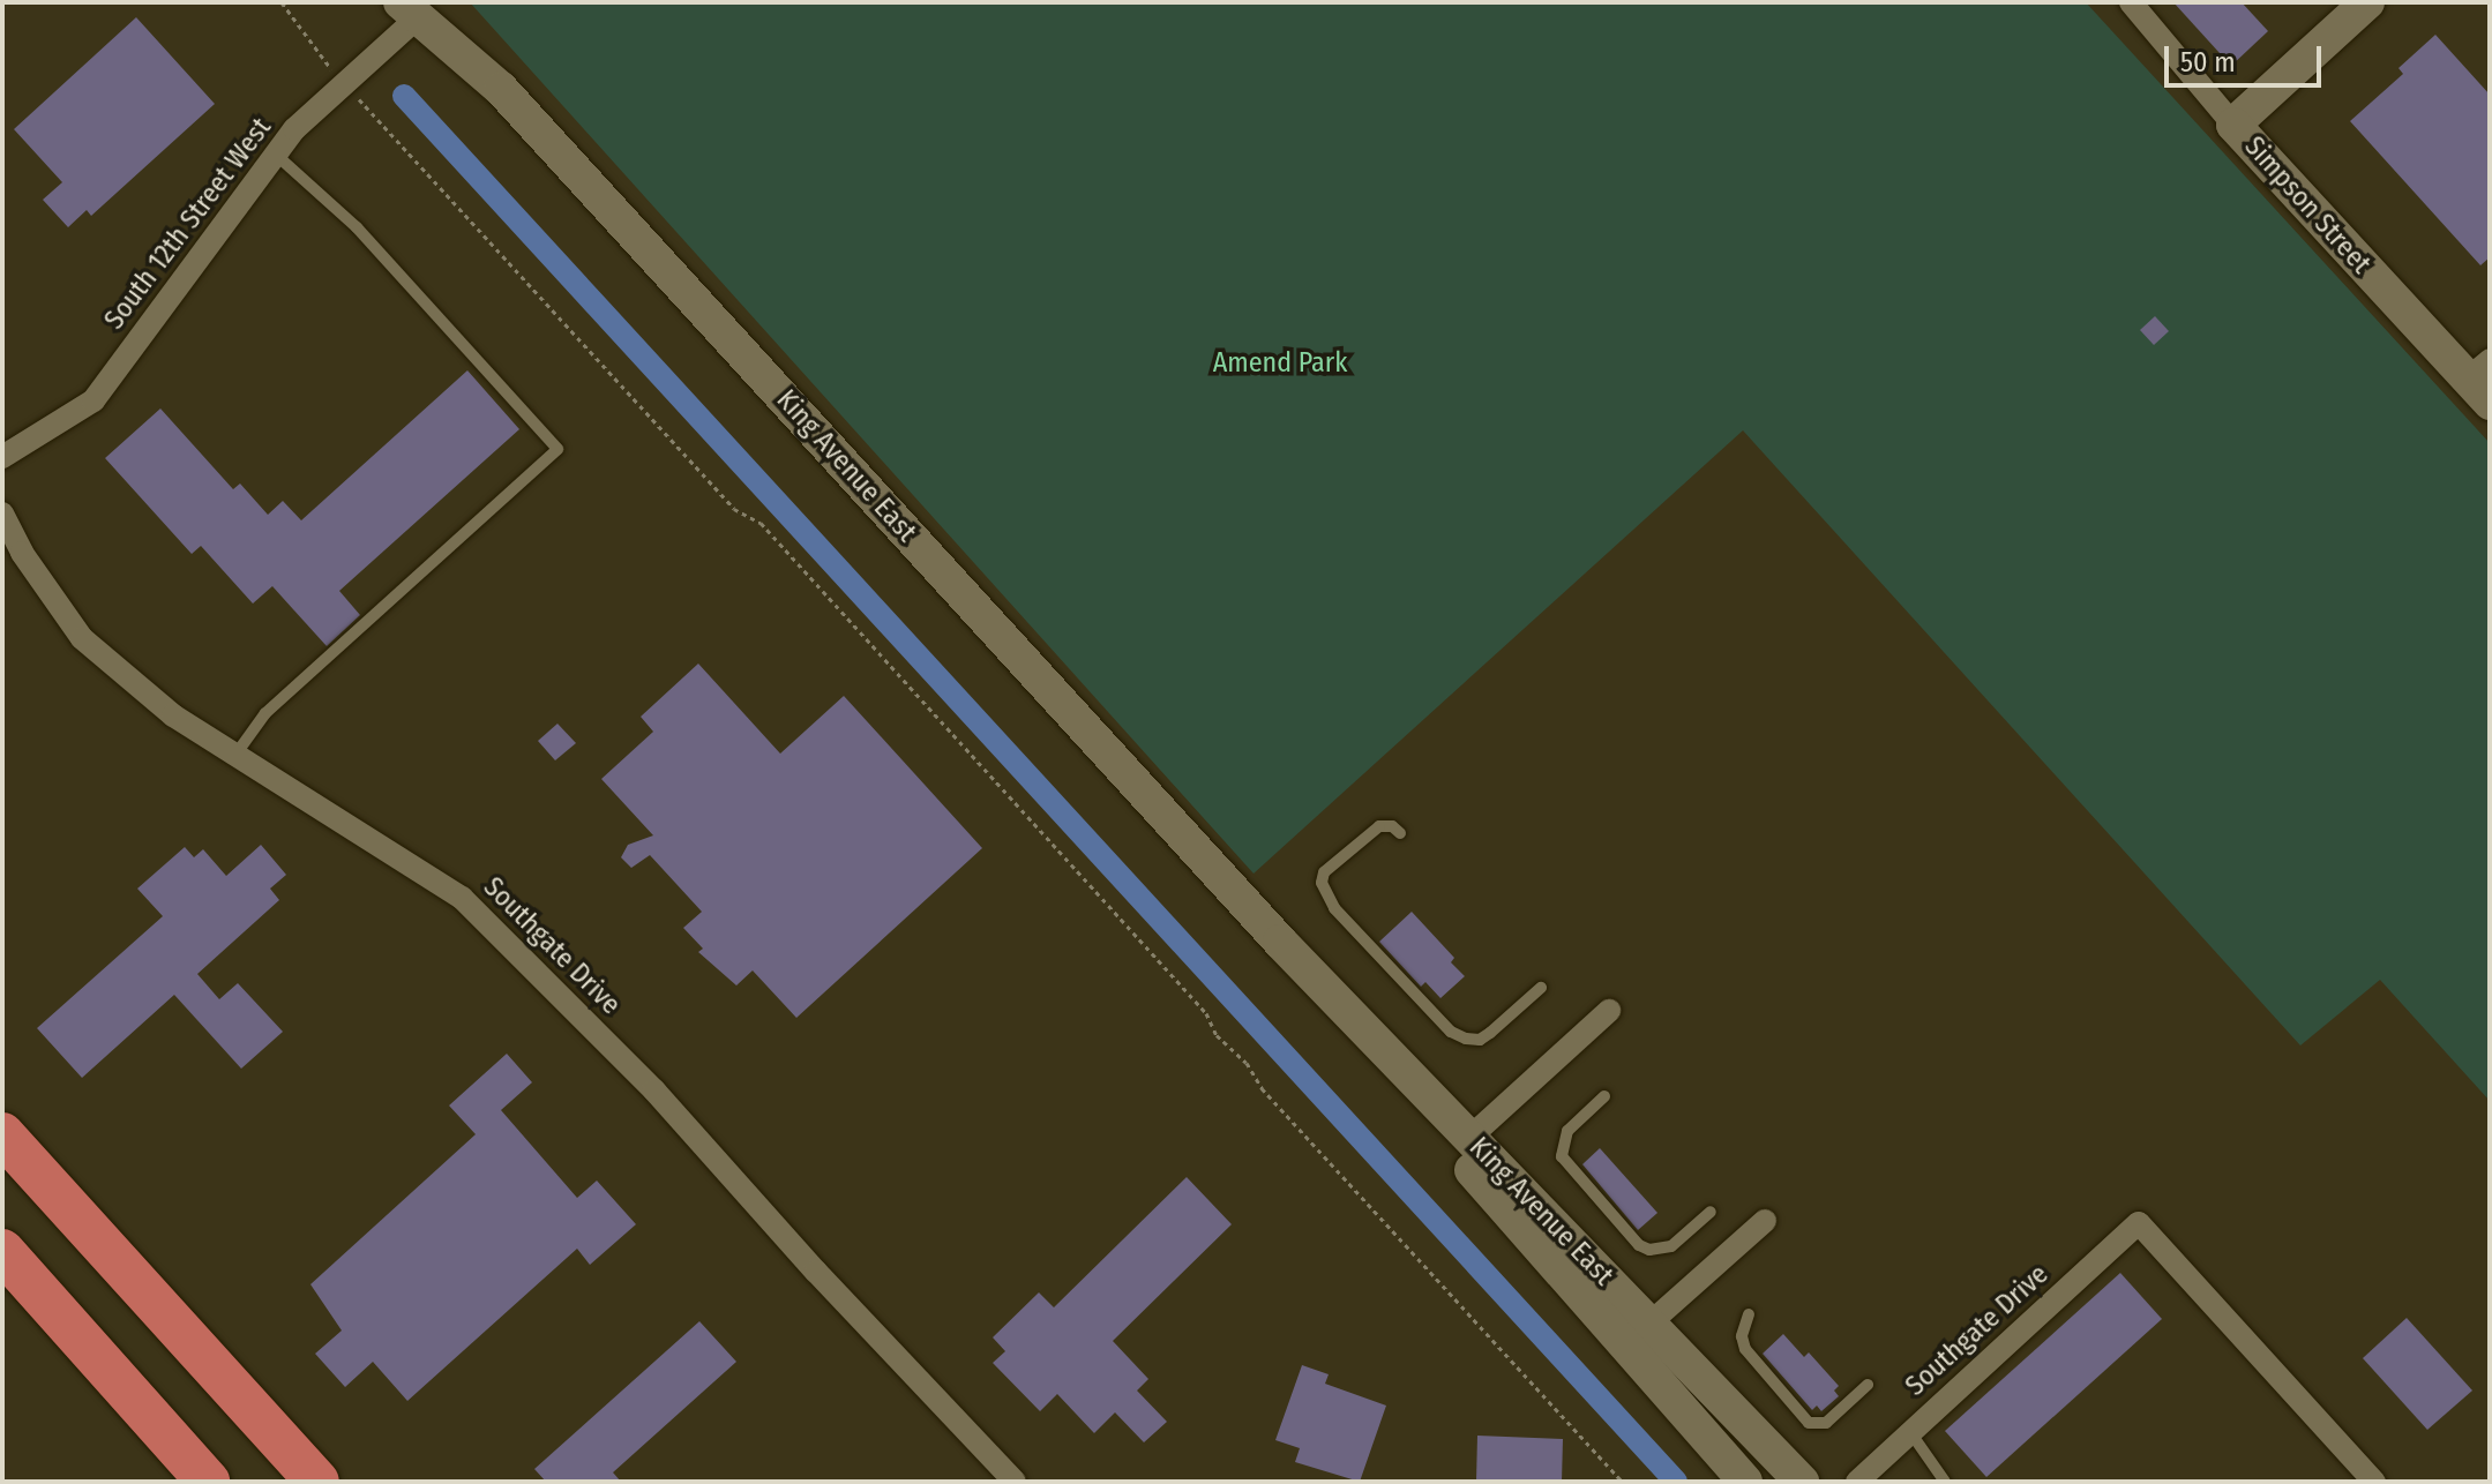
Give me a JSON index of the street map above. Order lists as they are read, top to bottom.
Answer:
{
  "streets": {
    "main road": ["Simpson Street", "King Avenue East"],
    "street": ["South 12th Street West", "Southgate Drive"]
  },
  "crossings": [
    ["South 12th Street West", "King Avenue East"]
  ],
  "parks": ["Amend Park"],
  "scale_bar": "50 m"
}
